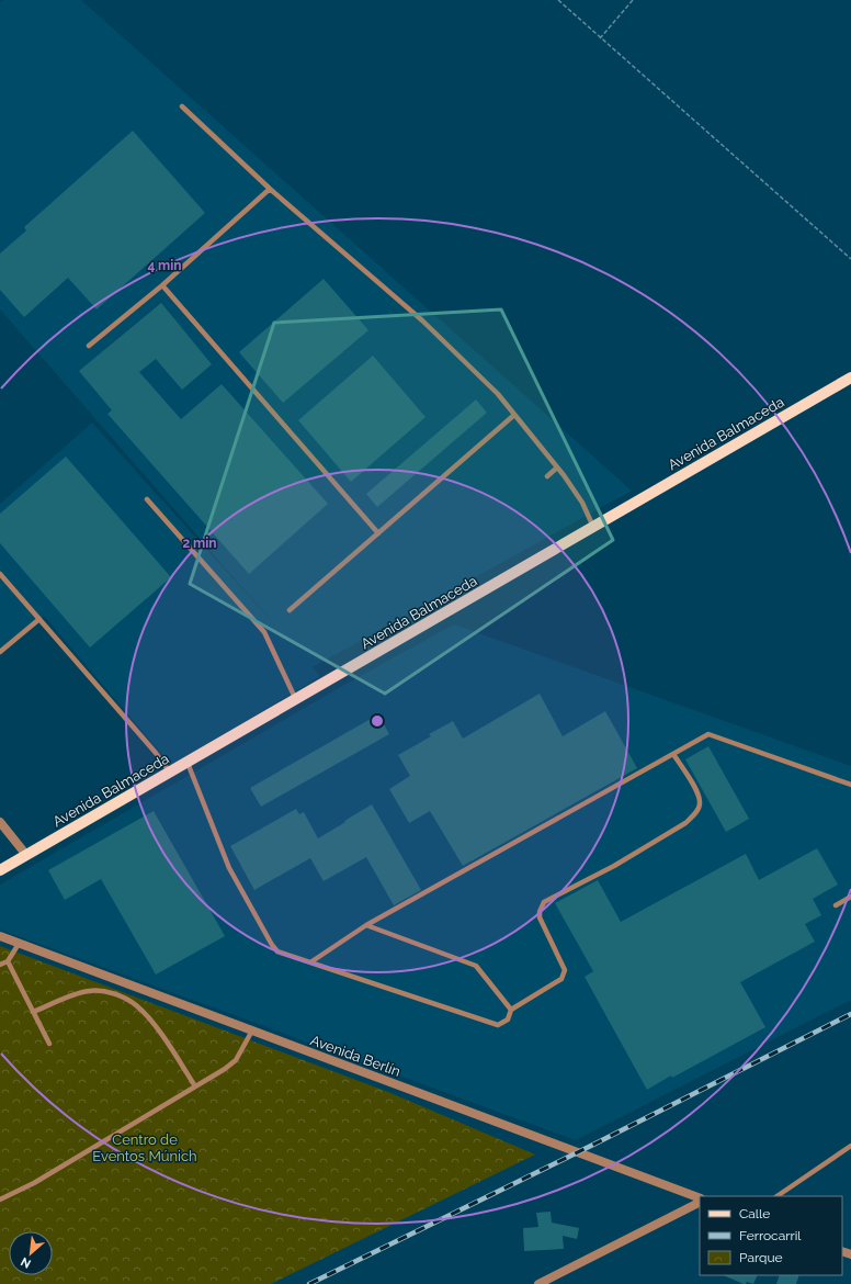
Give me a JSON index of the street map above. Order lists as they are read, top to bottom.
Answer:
{
  "streets": {
    "main road": ["Avenida Balmaceda"],
    "street": ["Avenida Berlín"]
  },
  "parks": ["Centro de Eventos Múnich"],
  "legend": ["Calle", "Ferrocarril", "Parque"],
  "north": "bottom left",
  "rings": ["4 min", "2 min"]
}
